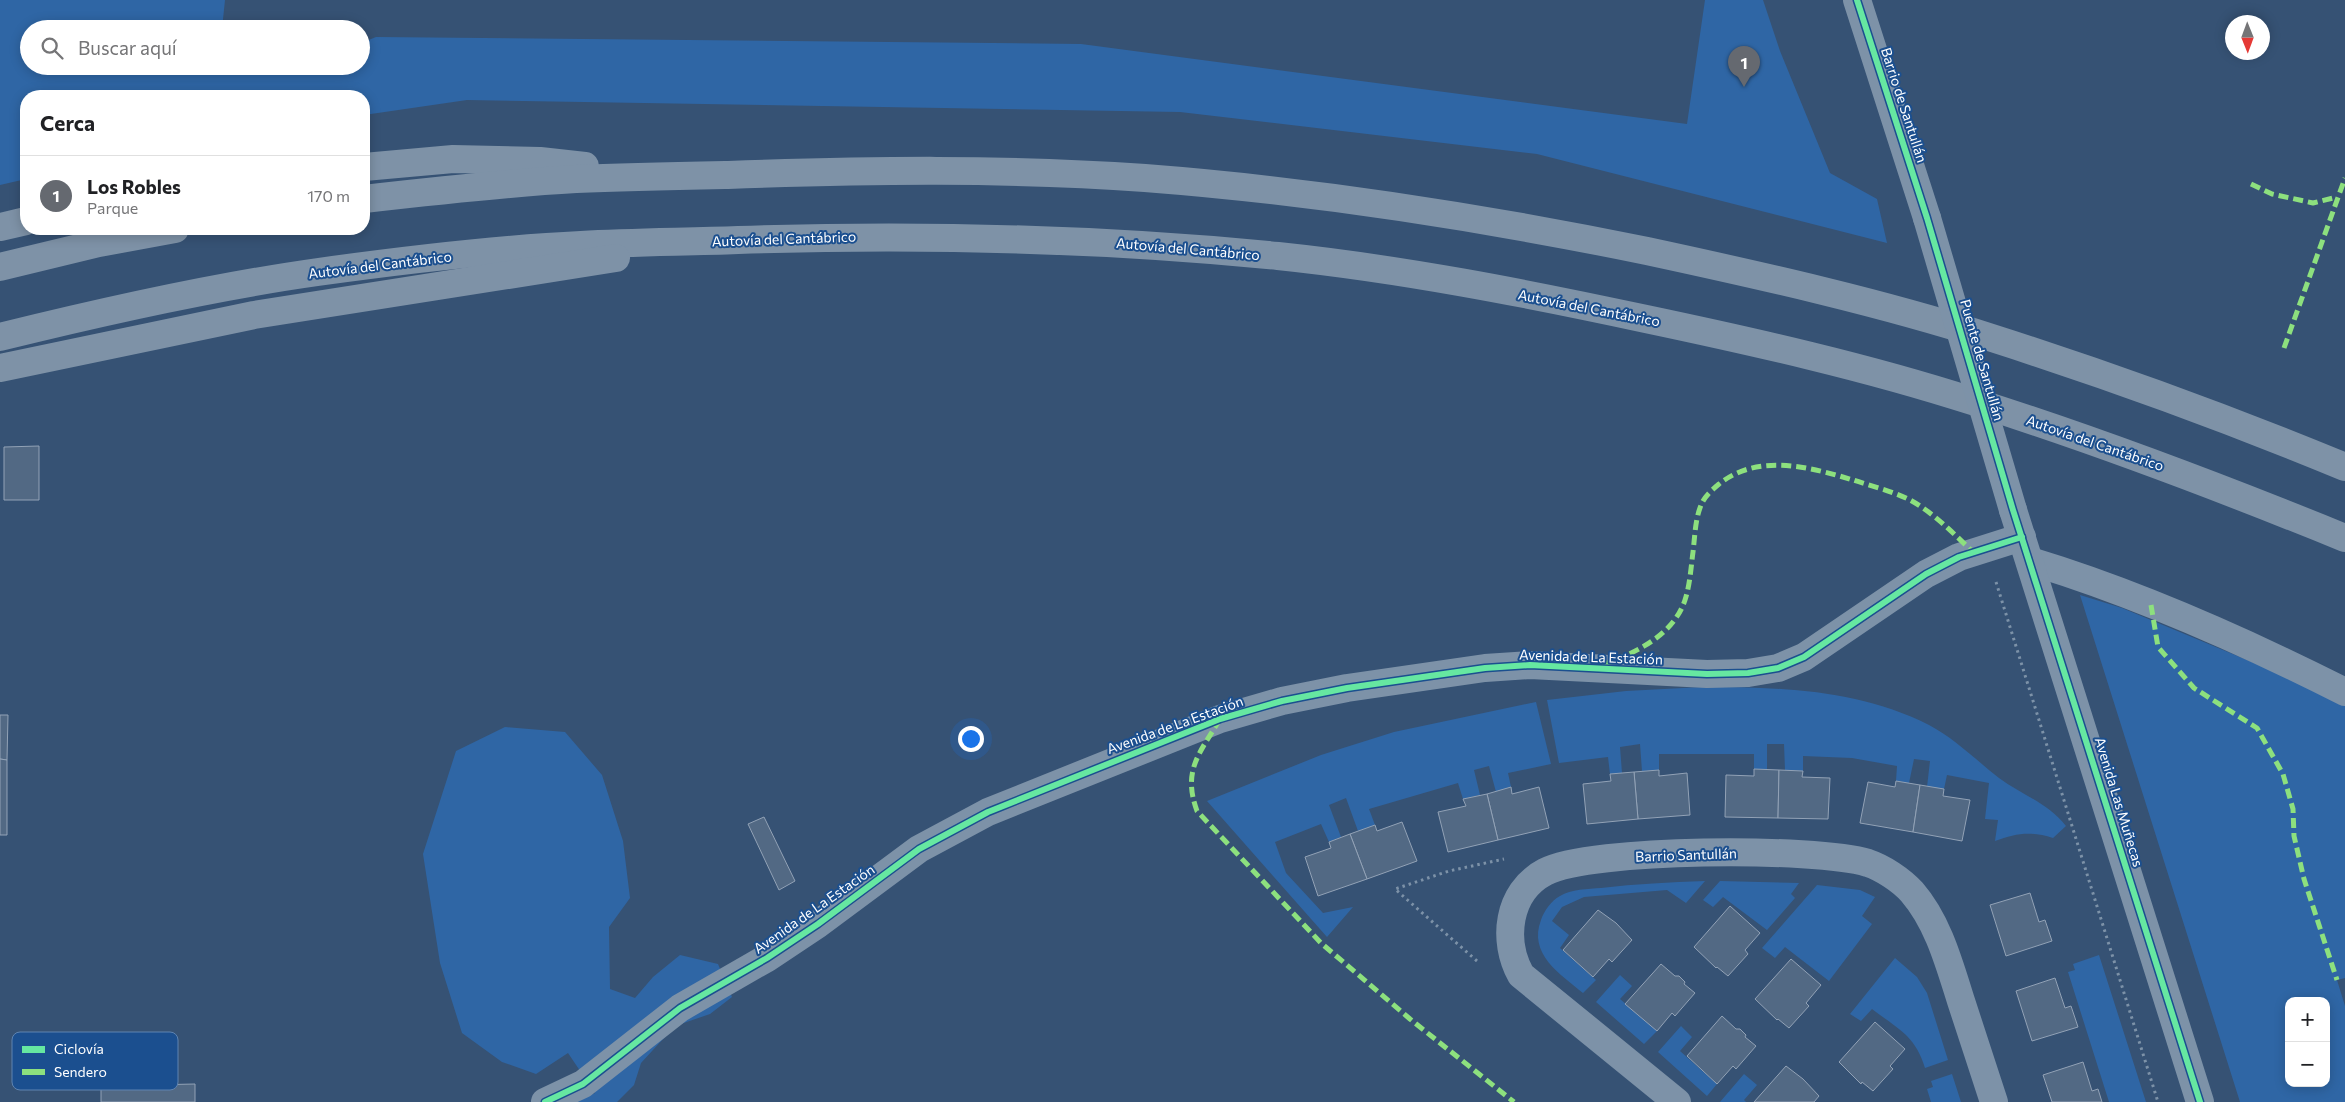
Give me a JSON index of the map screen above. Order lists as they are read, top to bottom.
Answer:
{
  "streets": {
    "highway": ["Autovía del Cantábrico"],
    "street": [
      "Barrio de Santullán",
      "Puente de Santullán",
      "Avenida de La Estación",
      "Avenida Las Muñecas",
      "Barrio Santullán"
    ]
  },
  "crossings": [
    ["Barrio de Santullán", "Puente de Santullán"],
    ["Puente de Santullán", "Avenida Las Muñecas"],
    ["Avenida de La Estación", "Avenida Las Muñecas"]
  ],
  "legend": ["Ciclovía", "Sendero"],
  "north": "bottom",
  "page": {
    "search": "Buscar aquí",
    "pins": "1",
    "heading": "Cerca",
    "list": [
      {
        "mark": "1",
        "name": "Los Robles",
        "note": "Parque",
        "value": "170 m"
      }
    ],
    "map_buttons": ["+", "−"]
  }
}
